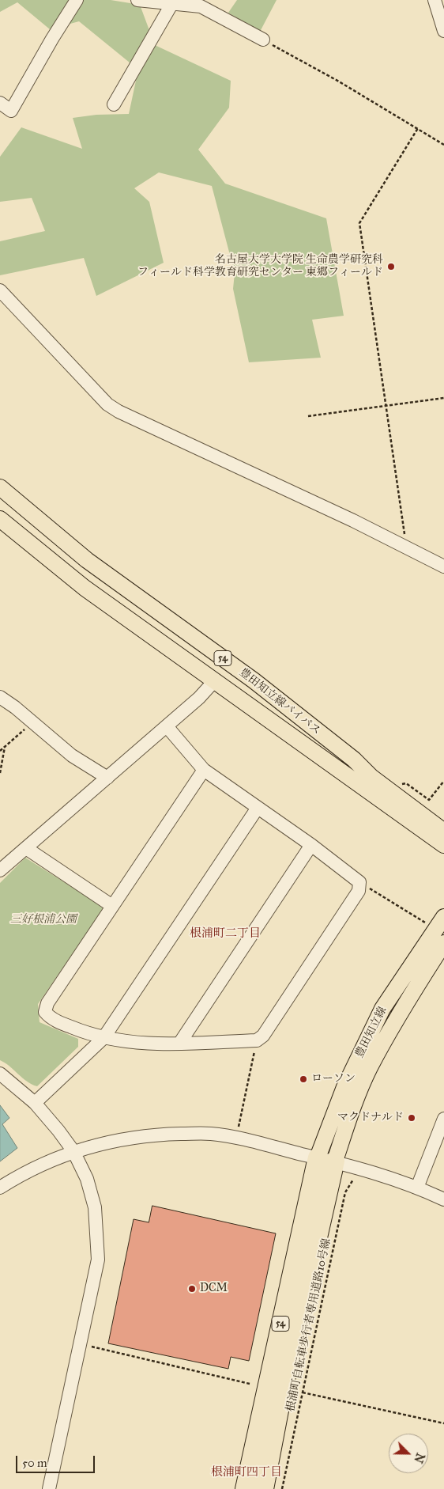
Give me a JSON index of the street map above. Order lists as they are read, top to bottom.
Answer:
{
  "streets": {
    "highway": ["54"],
    "main road": ["豊田知立線バイパス", "豊田知立線"],
    "path": ["根浦町自転車歩行者専用道路10号線"]
  },
  "crossings": [
    ["54", "豊田知立線"]
  ],
  "districts": ["根浦町二丁目", "根浦町四丁目"],
  "parks": ["三好根浦公園"],
  "places": [
    "名古屋大学大学院 生命農学研究科 フィールド科学教育研究センター 東郷フィールド",
    "ローソン",
    "マクドナルド",
    "DCM"
  ],
  "scale_bar": "50 m",
  "north": "bottom right"
}
